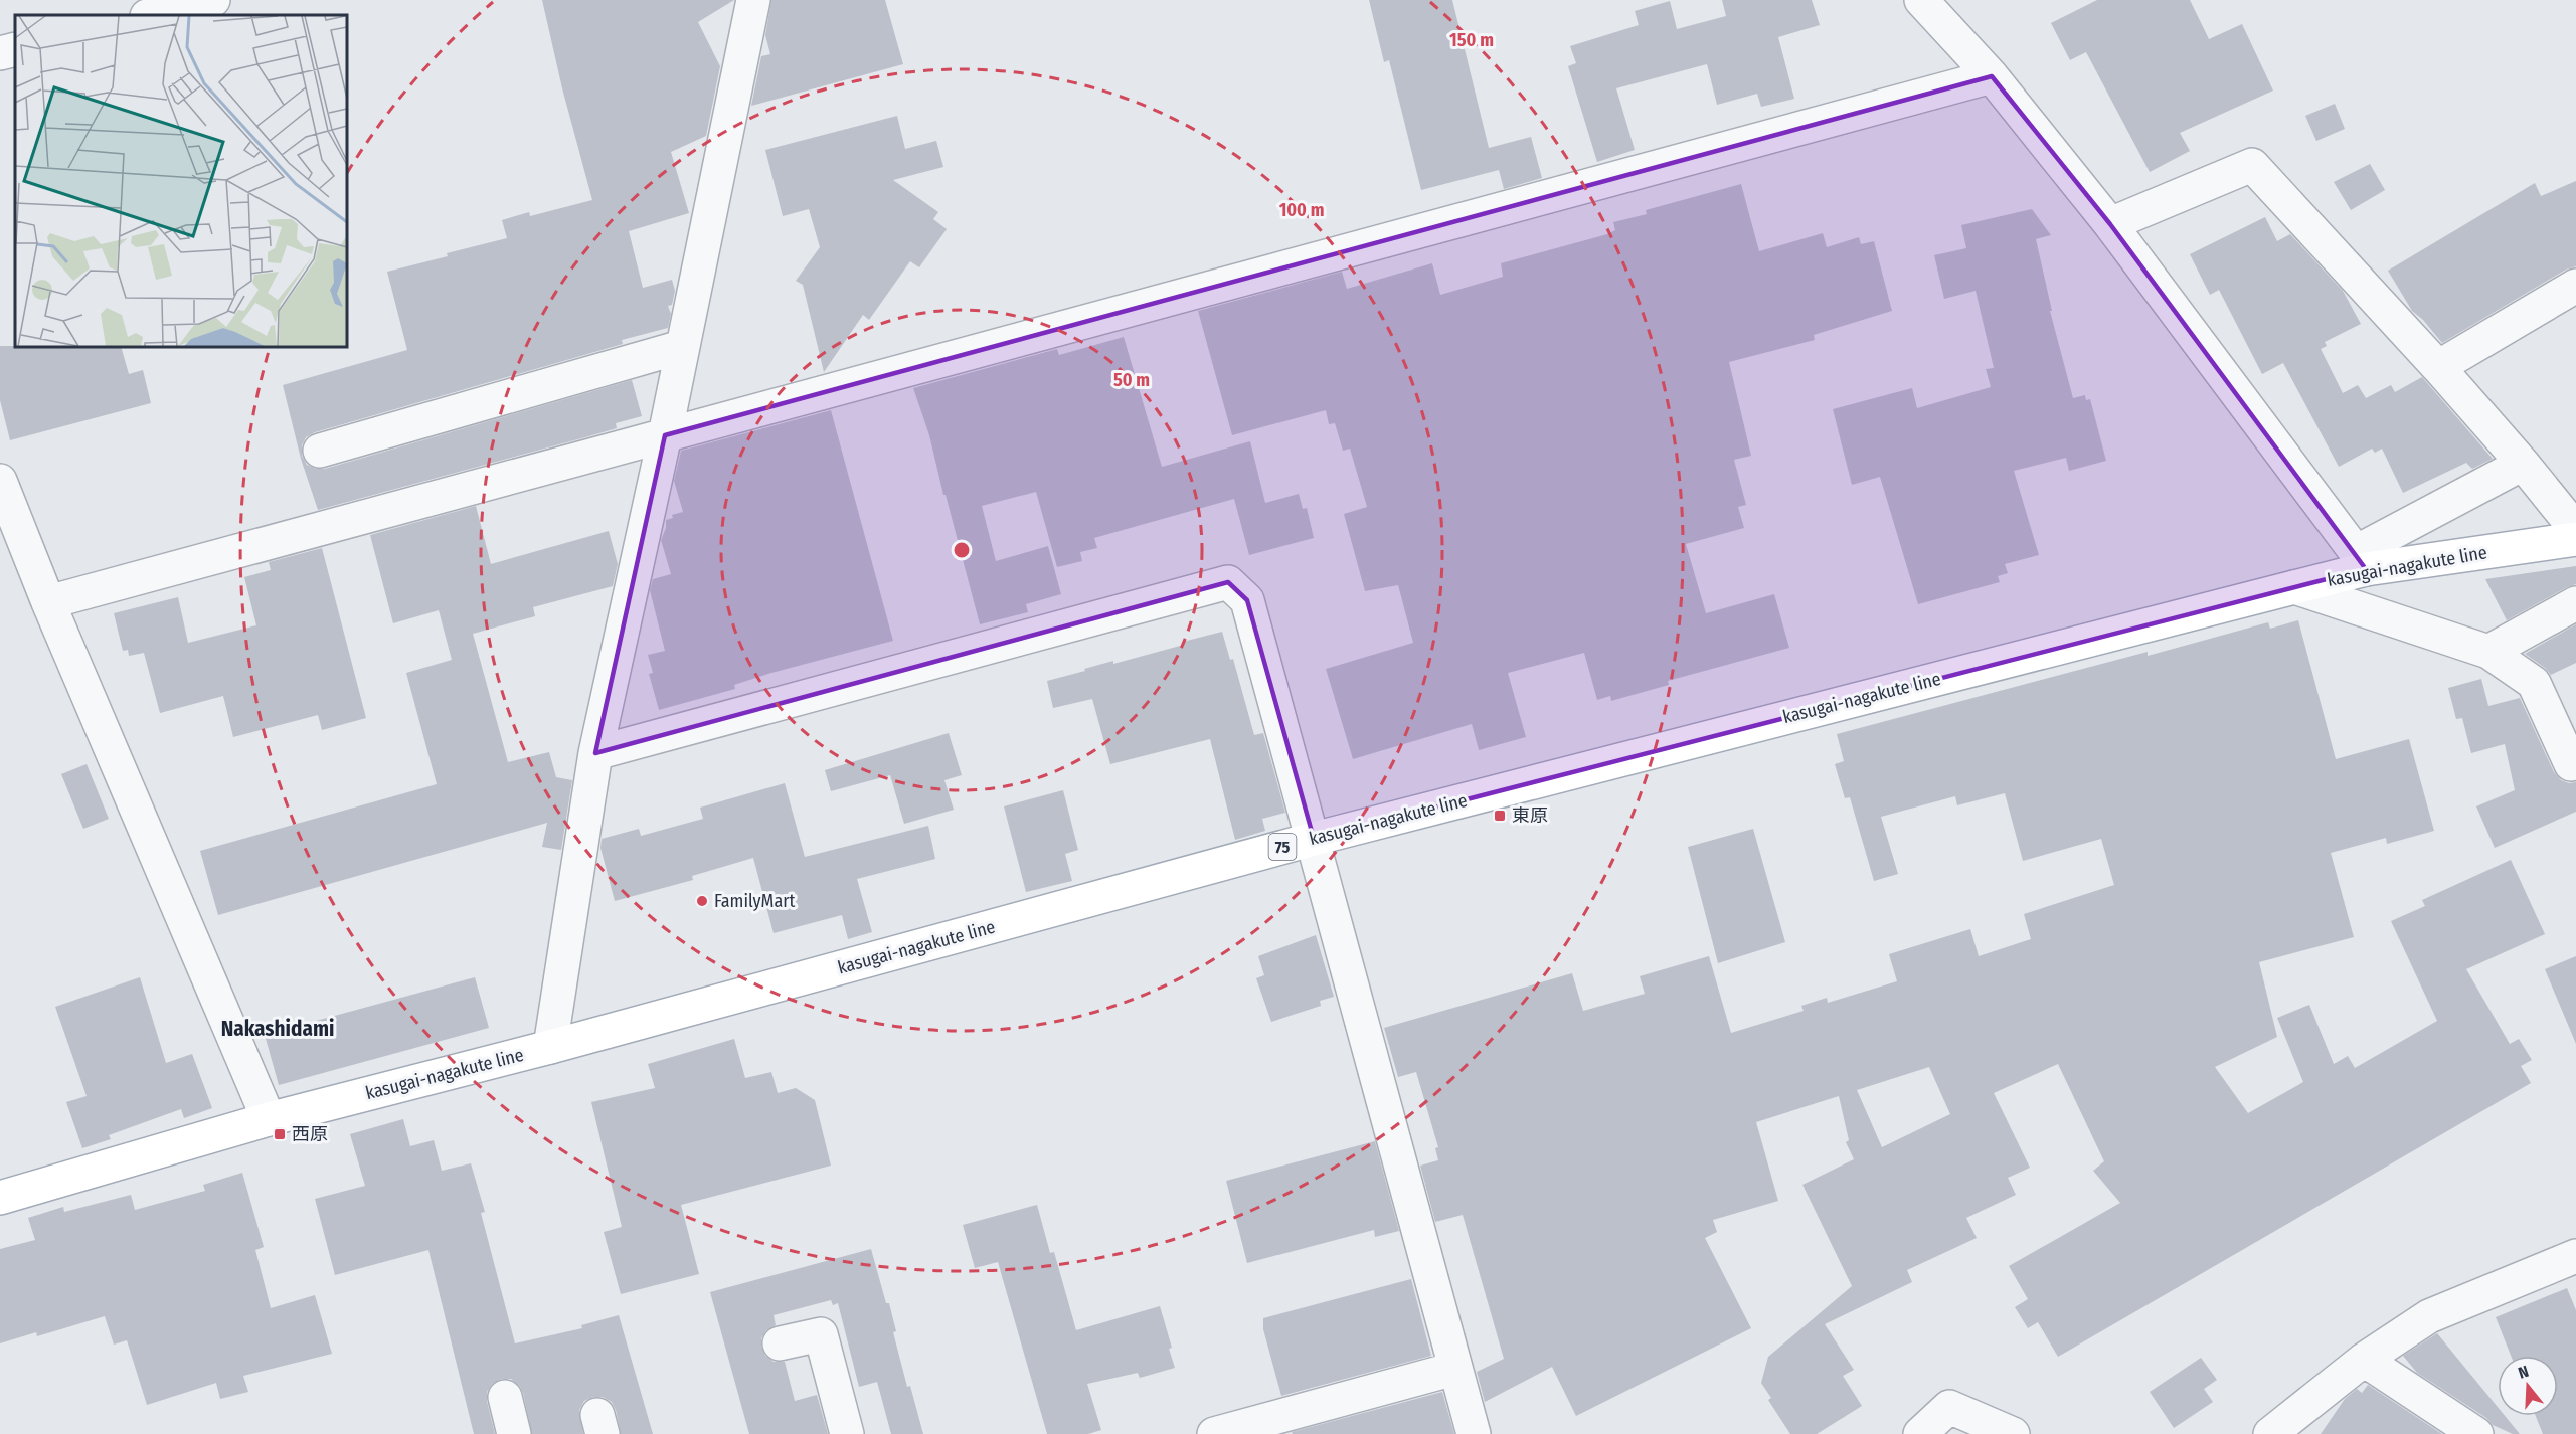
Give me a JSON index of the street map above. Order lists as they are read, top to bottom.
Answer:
{
  "streets": {
    "main road": ["kasugai-nagakute line", "75"]
  },
  "districts": ["Nakashidami"],
  "places": {
    "transit": ["東原", "西原"],
    "other": ["FamilyMart"]
  },
  "north": "top",
  "rings": ["150 m", "100 m", "50 m"]
}
